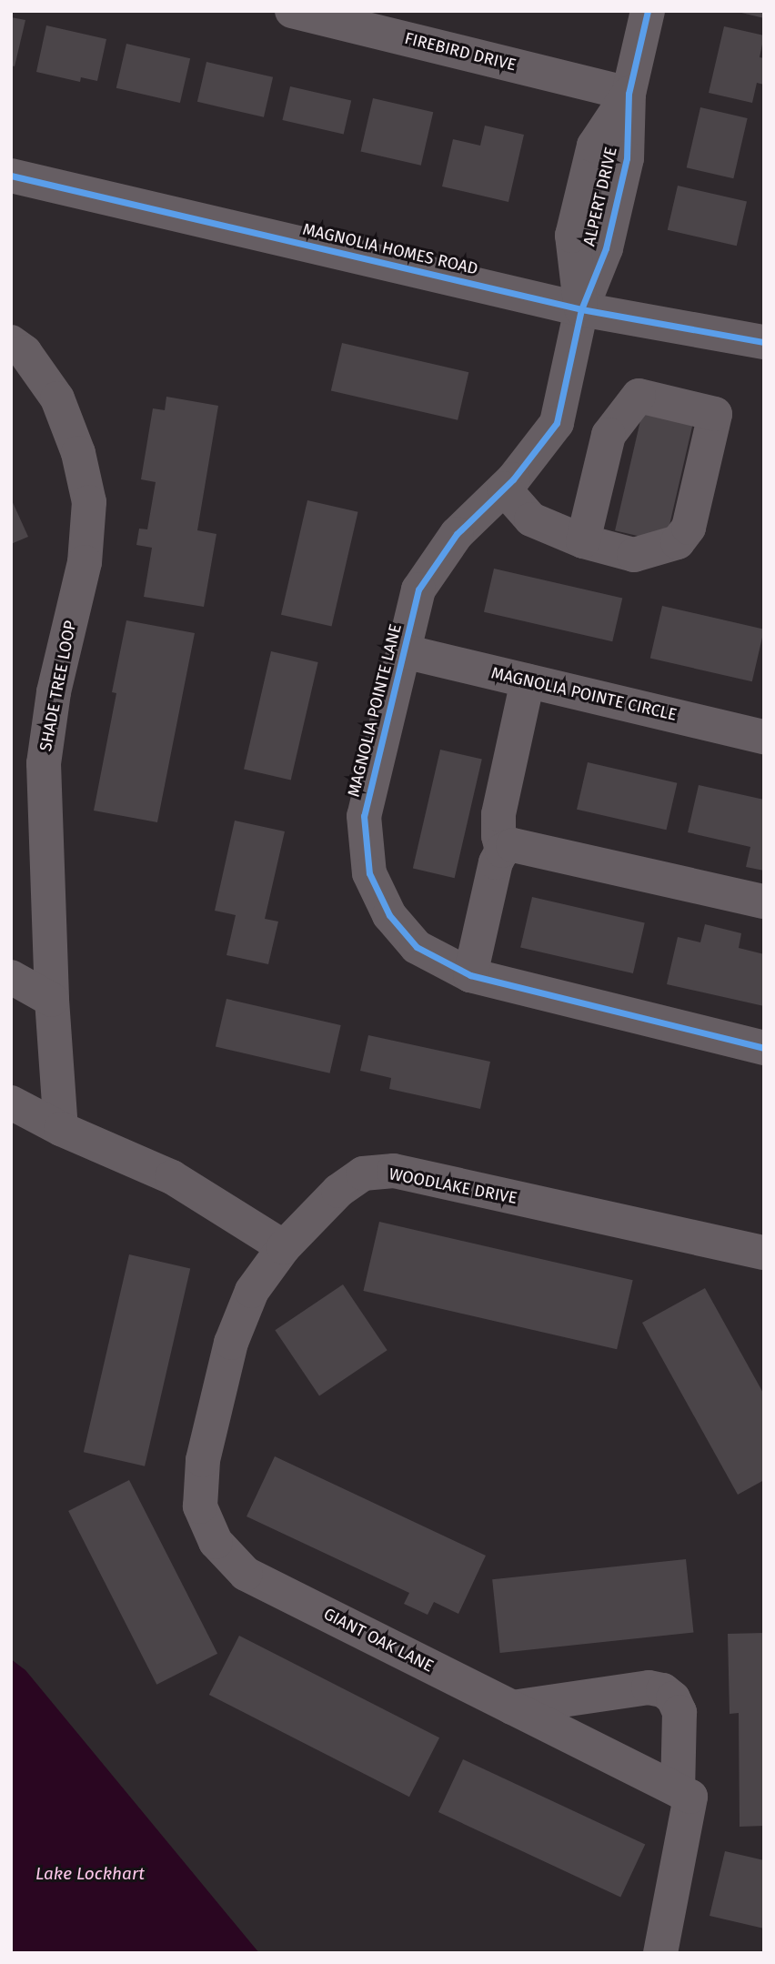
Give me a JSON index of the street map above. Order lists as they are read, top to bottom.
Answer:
{
  "streets": {
    "street": [
      "FIREBIRD DRIVE",
      "ALPERT DRIVE",
      "MAGNOLIA HOMES ROAD",
      "SHADE TREE LOOP",
      "MAGNOLIA POINTE CIRCLE",
      "MAGNOLIA POINTE LANE",
      "WOODLAKE DRIVE",
      "GIANT OAK LANE"
    ]
  },
  "crossings": [
    ["FIREBIRD DRIVE", "ALPERT DRIVE"],
    ["ALPERT DRIVE", "MAGNOLIA HOMES ROAD"],
    ["ALPERT DRIVE", "MAGNOLIA POINTE LANE"],
    ["MAGNOLIA HOMES ROAD", "MAGNOLIA POINTE LANE"],
    ["MAGNOLIA POINTE CIRCLE", "MAGNOLIA POINTE LANE"],
    ["WOODLAKE DRIVE", "GIANT OAK LANE"]
  ],
  "water": ["Lake Lockhart"]
}
